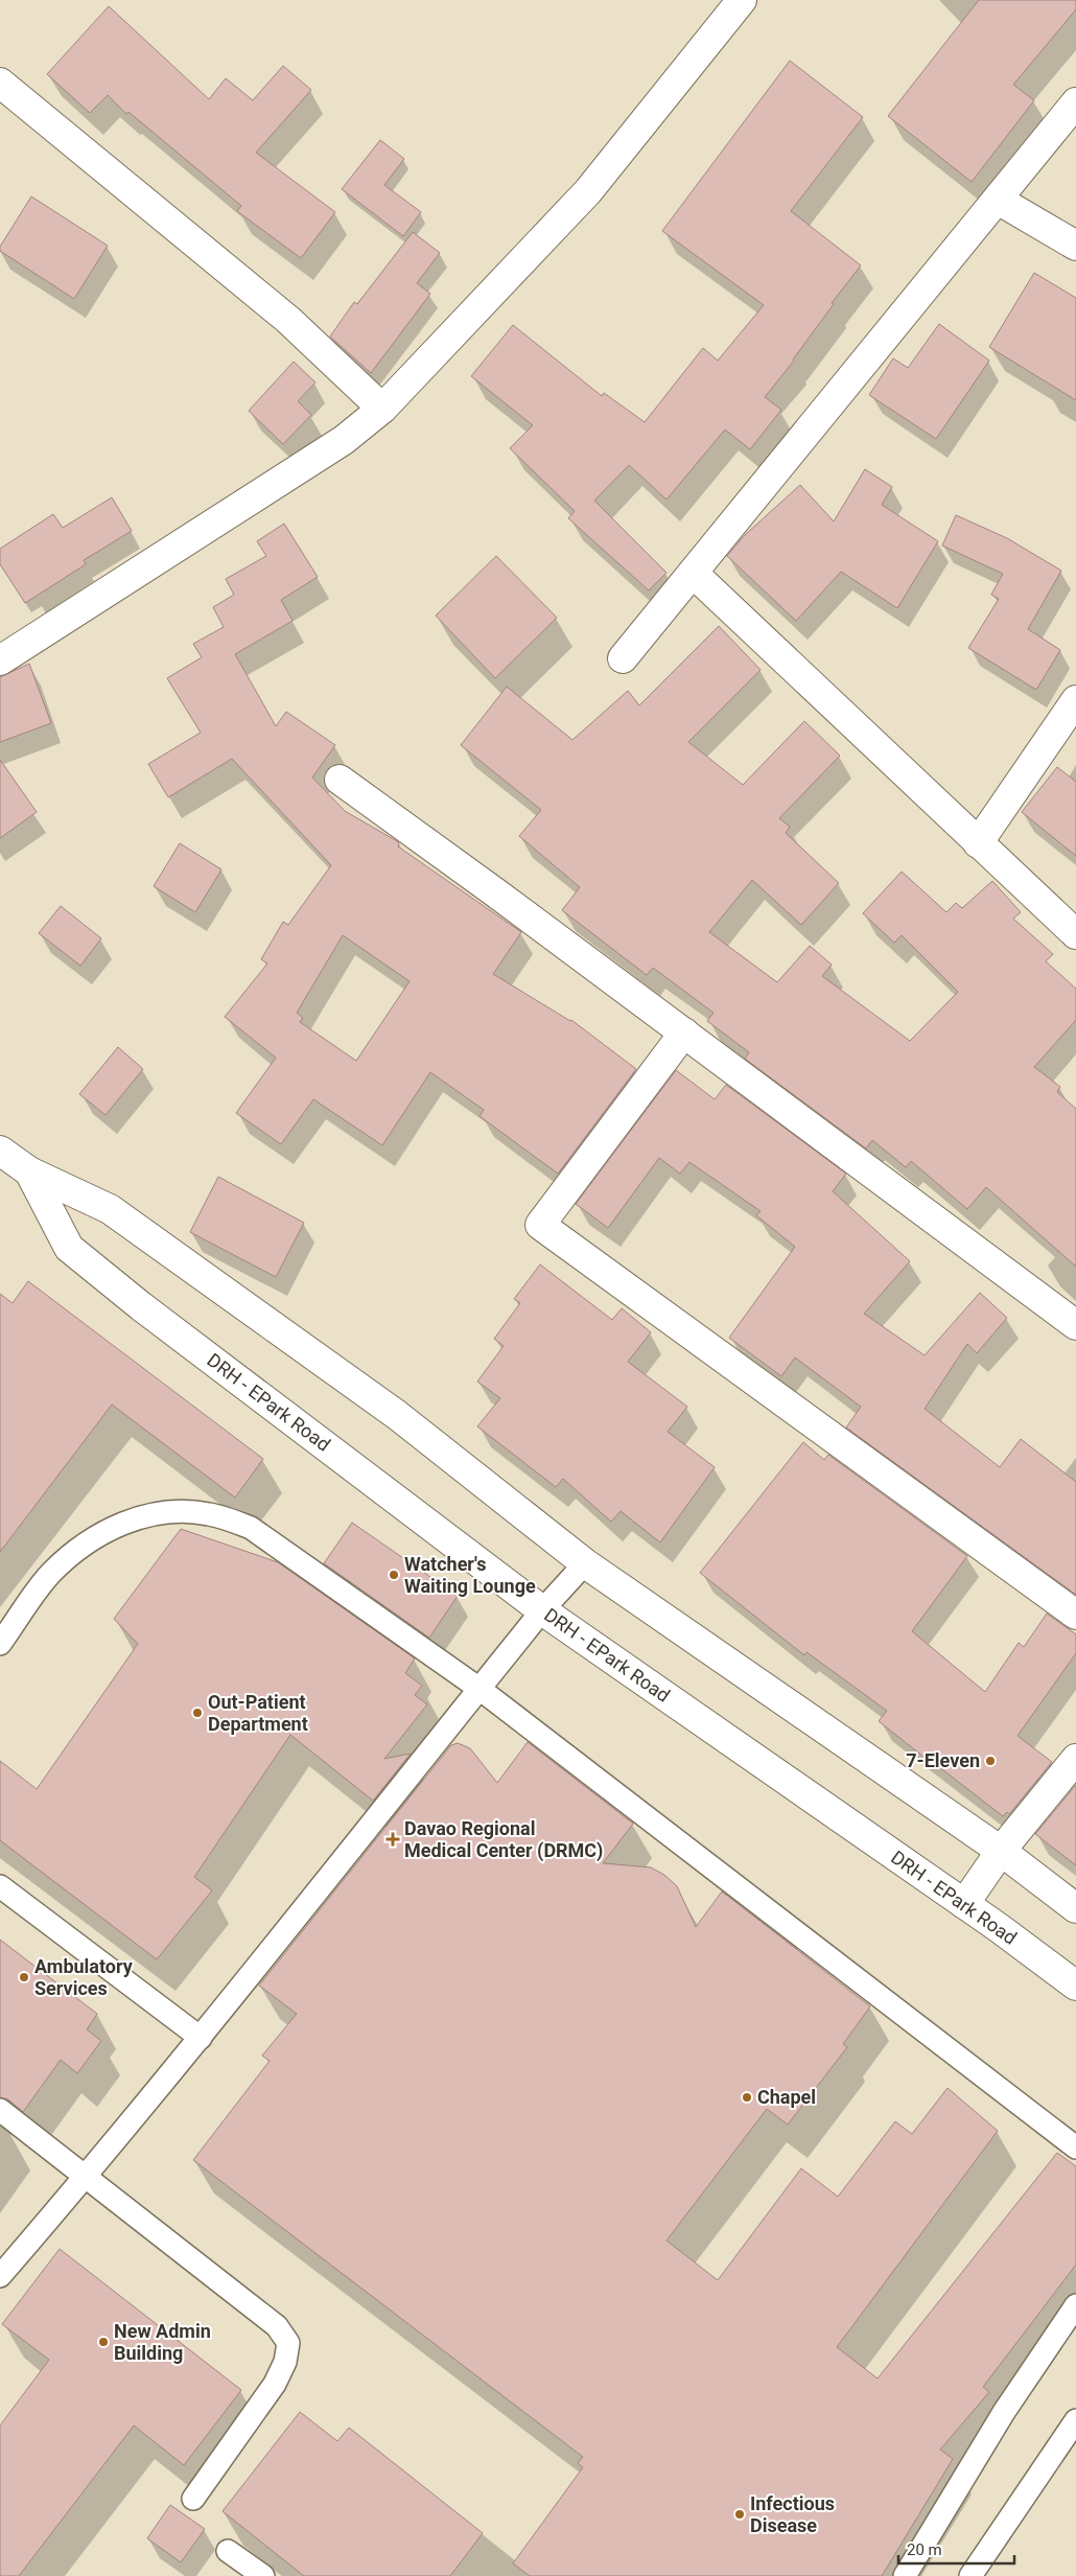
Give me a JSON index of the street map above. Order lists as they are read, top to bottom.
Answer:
{
  "streets": {
    "street": ["DRH - EPark Road"]
  },
  "places": {
    "other": [
      "Watcher's Waiting Lounge",
      "Out-Patient Department",
      "7-Eleven",
      "Ambulatory Services",
      "Chapel",
      "New Admin Building",
      "Infectious Disease"
    ],
    "health": ["Davao Regional Medical Center (DRMC)"]
  },
  "scale_bar": "20 m"
}
